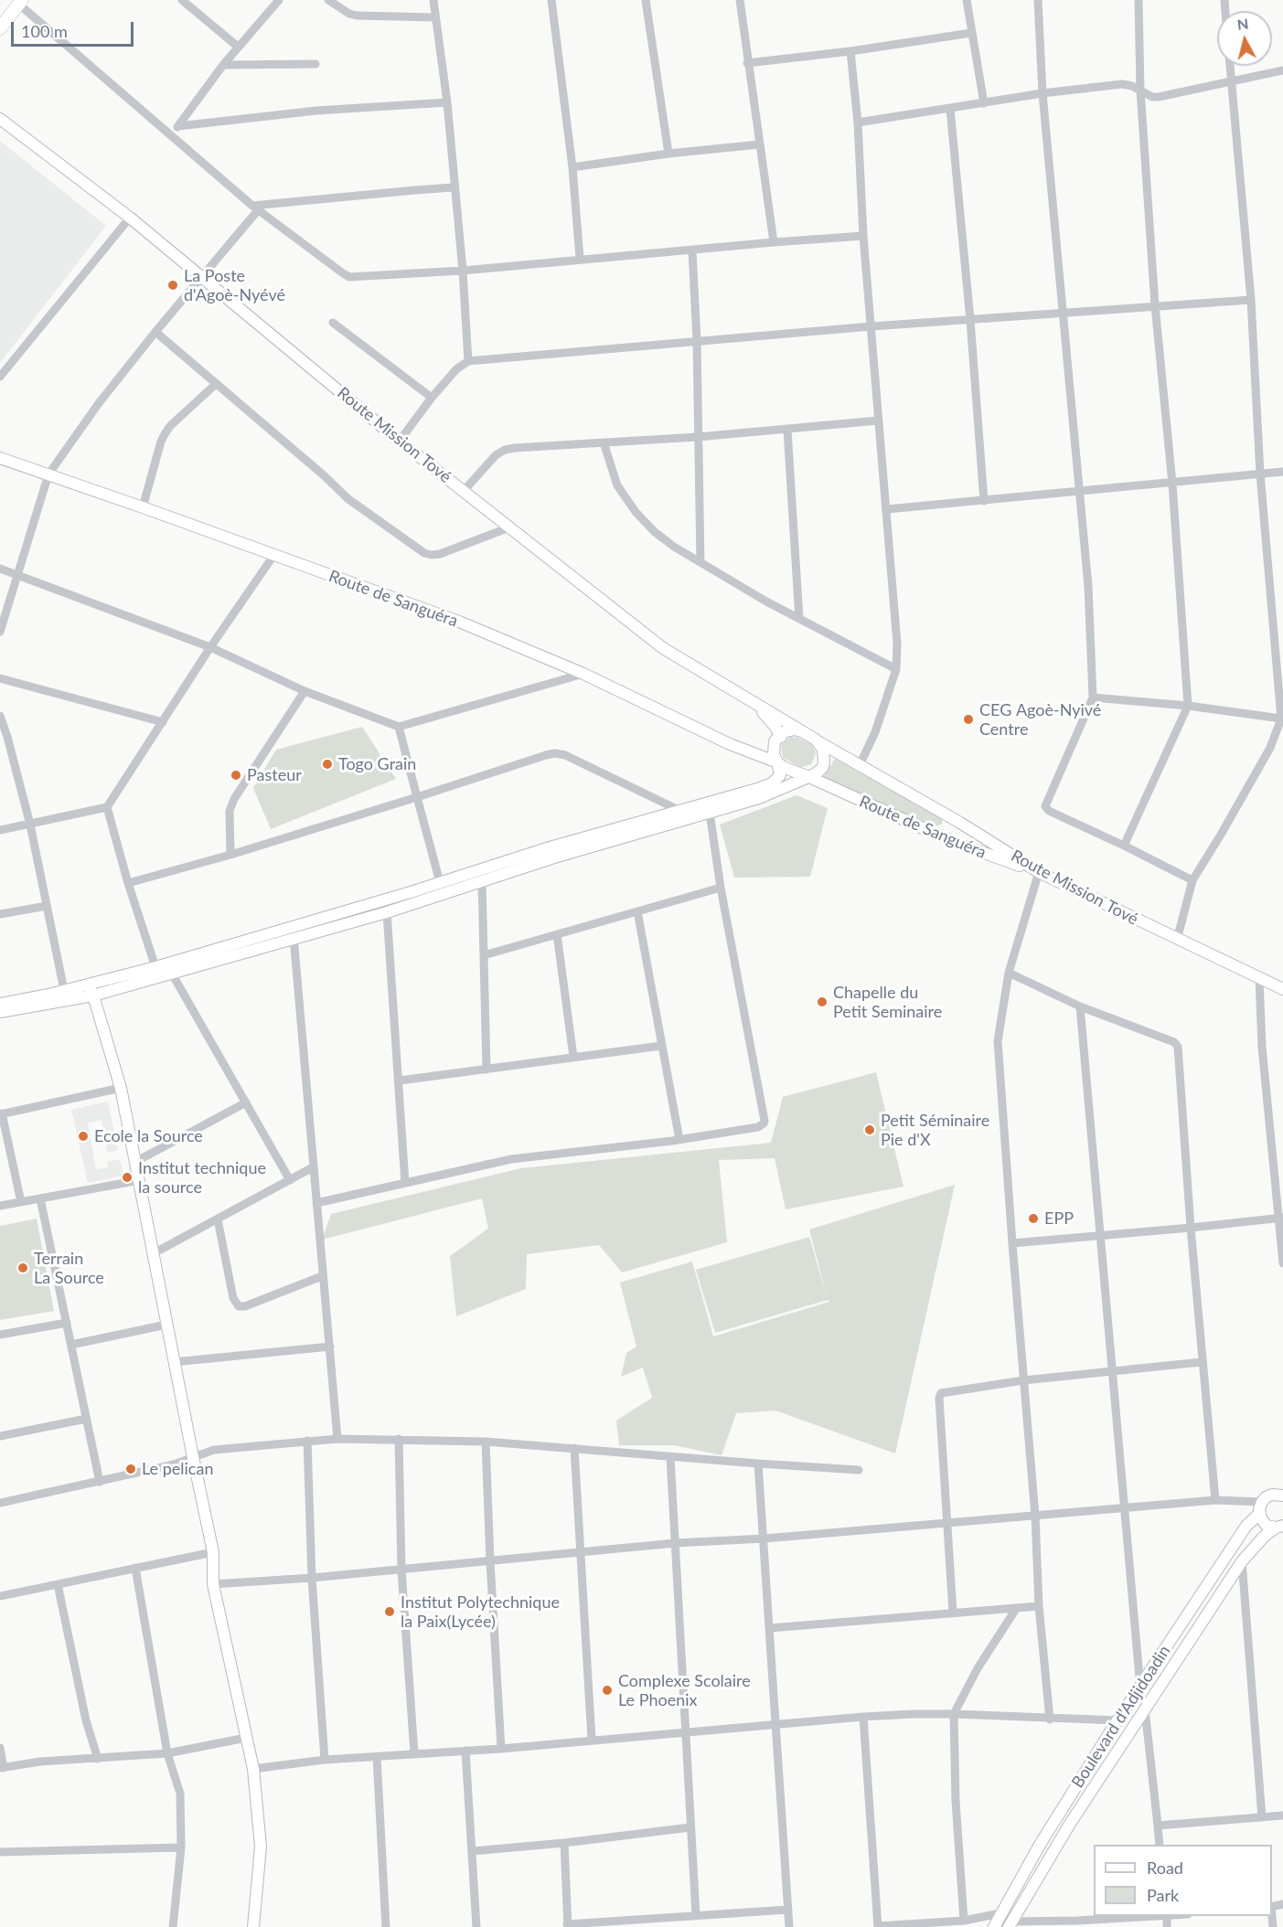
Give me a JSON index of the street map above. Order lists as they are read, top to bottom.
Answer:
{
  "streets": {
    "street": ["Route Mission Tové", "Route de Sanguéra", "Boulevard d'Adjidoadin"]
  },
  "crossings": [
    ["Route Mission Tové", "Route de Sanguéra"]
  ],
  "places": [
    "La Poste d'Agoè-Nyévé",
    "CEG Agoè-Nyivé Centre",
    "Togo Grain",
    "Pasteur",
    "Chapelle du Petit Seminaire",
    "Petit Séminaire Pie d'X",
    "Ecole la Source",
    "Institut technique la source",
    "EPP",
    "Terrain La Source",
    "Le pelican",
    "Institut Polytechnique la Paix(Lycée)",
    "Complexe Scolaire Le Phoenix"
  ],
  "legend": ["Road", "Park"],
  "scale_bar": "100 m",
  "north": "top"
}
